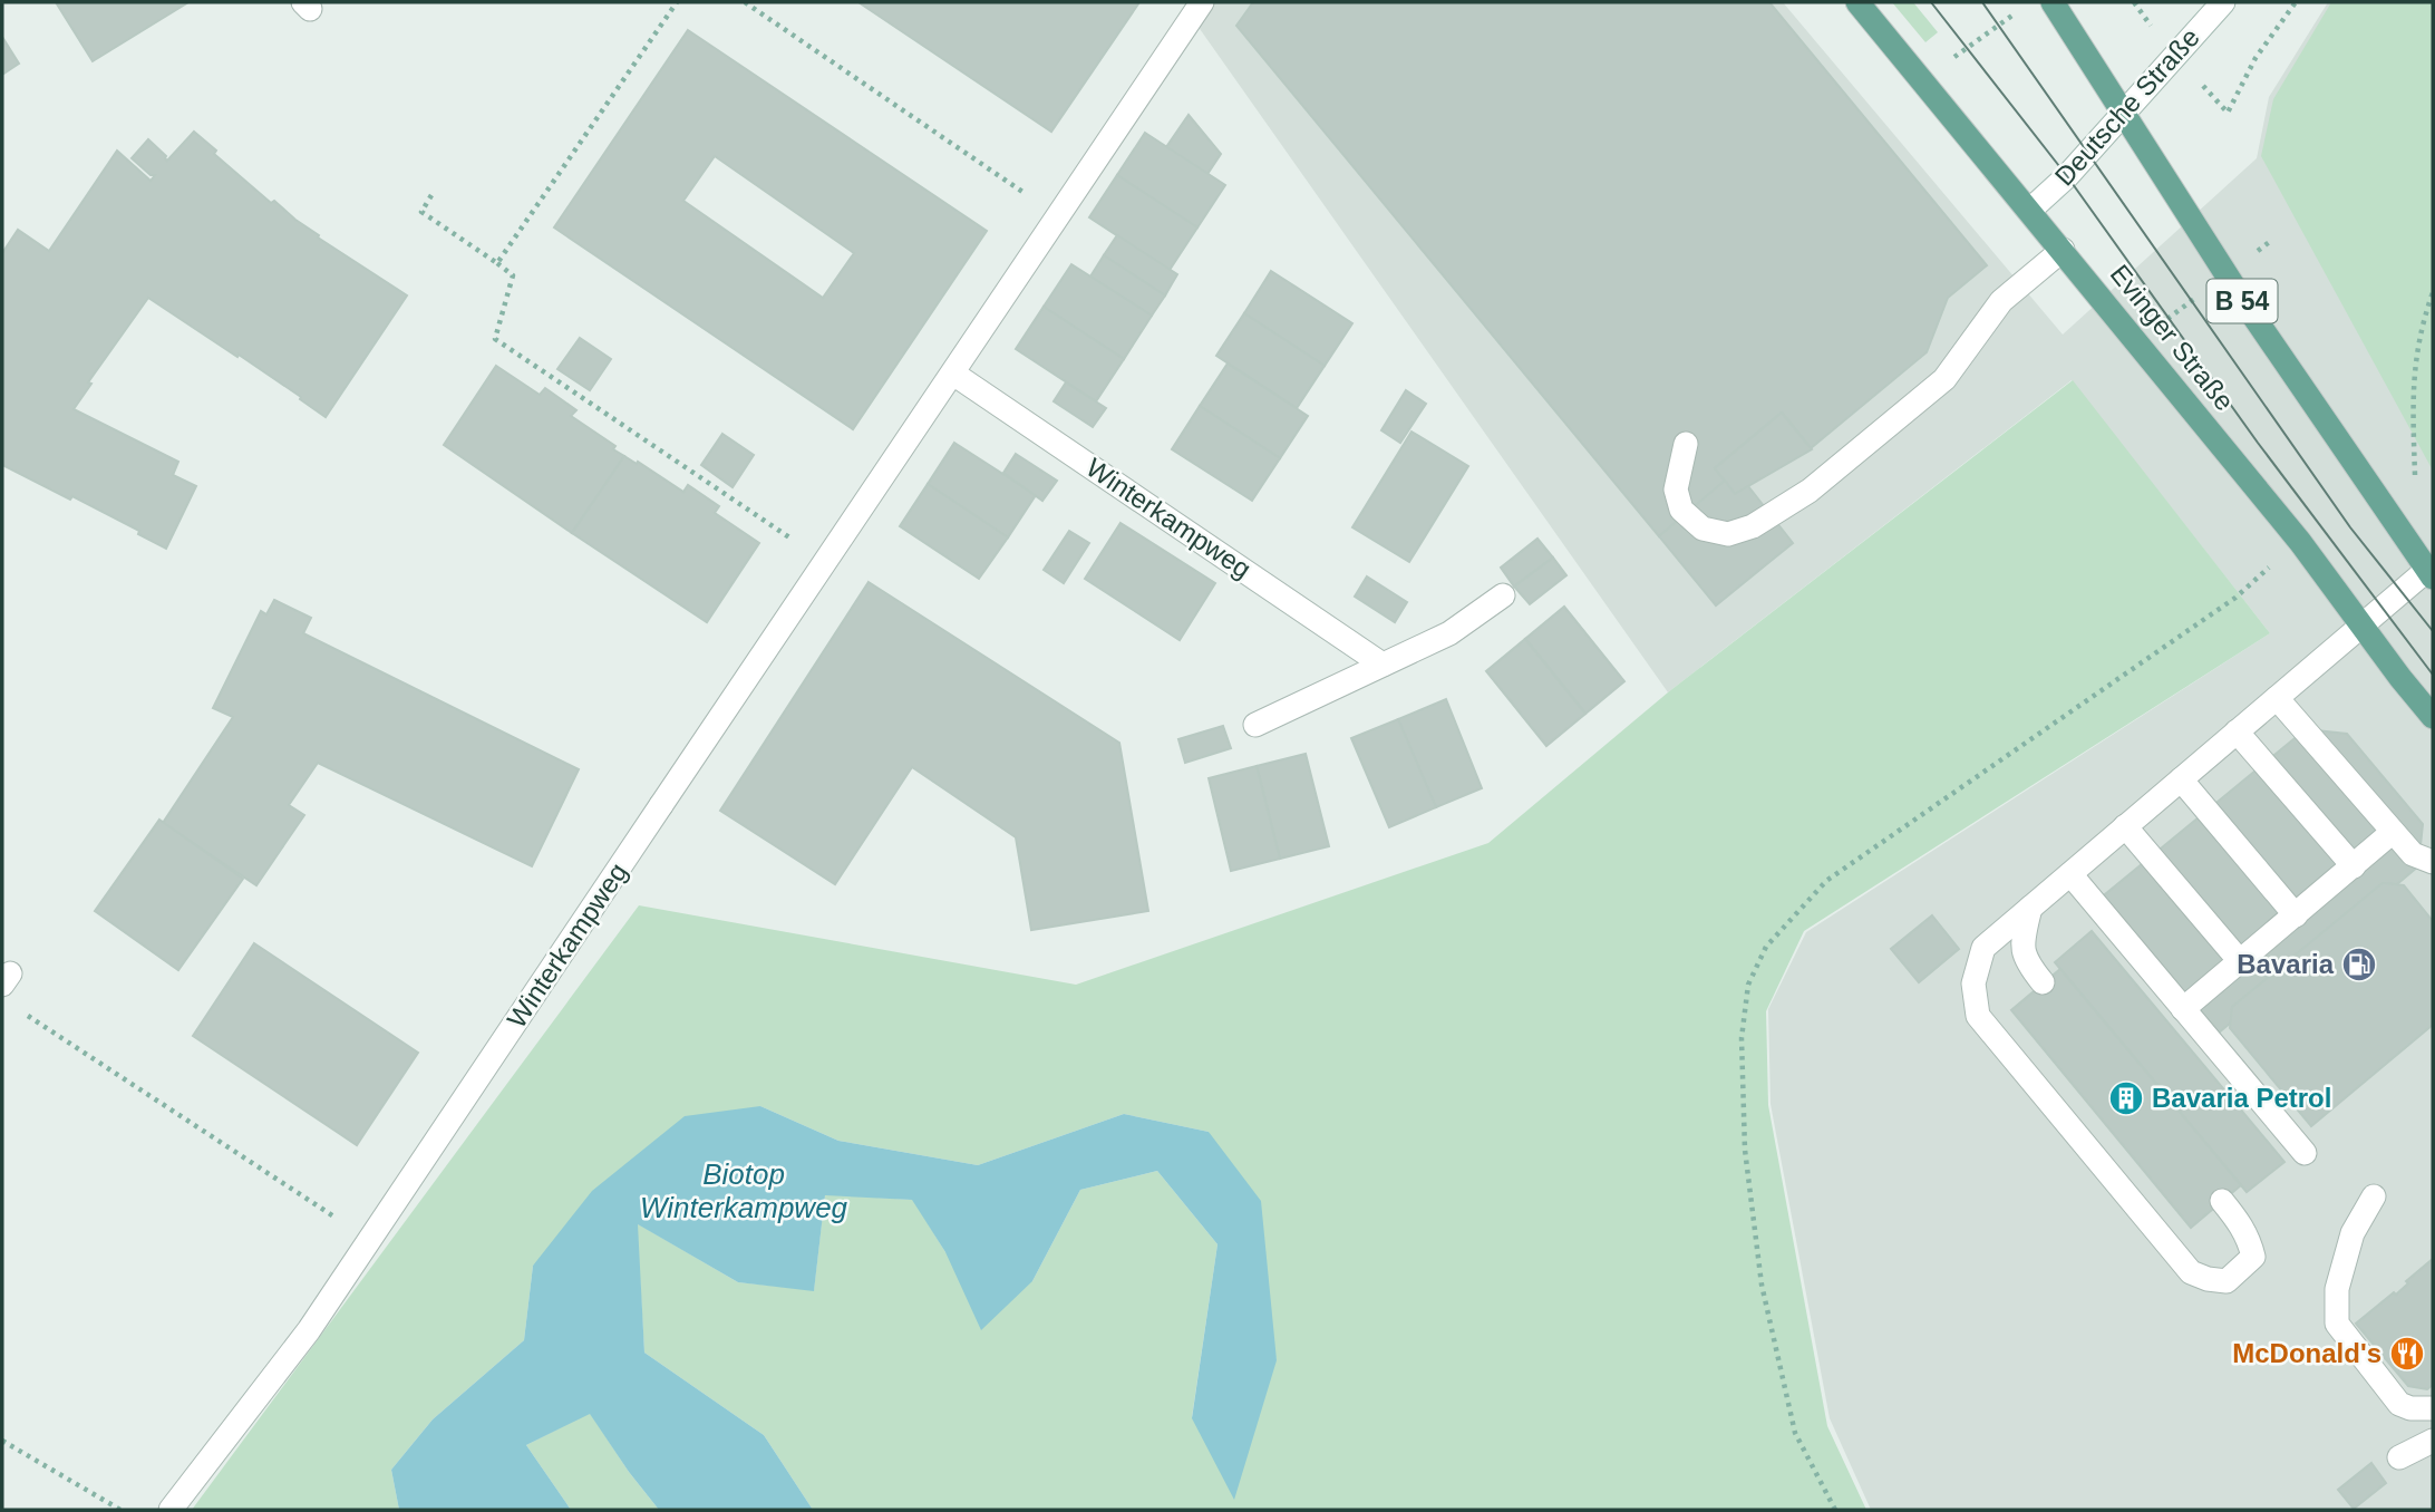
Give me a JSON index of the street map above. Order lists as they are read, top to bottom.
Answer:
{
  "streets": {
    "main road": ["B 54", "Evinger Straße"],
    "street": ["Deutsche Straße", "Winterkampweg"]
  },
  "crossings": [
    ["Deutsche Straße", "B 54"],
    ["Deutsche Straße", "Evinger Straße"]
  ],
  "water": ["Biotop Winterkampweg"],
  "places": {
    "fuel station": ["Bavaria"],
    "building": ["Bavaria Petrol"],
    "restaurant": ["McDonald's"]
  }
}
